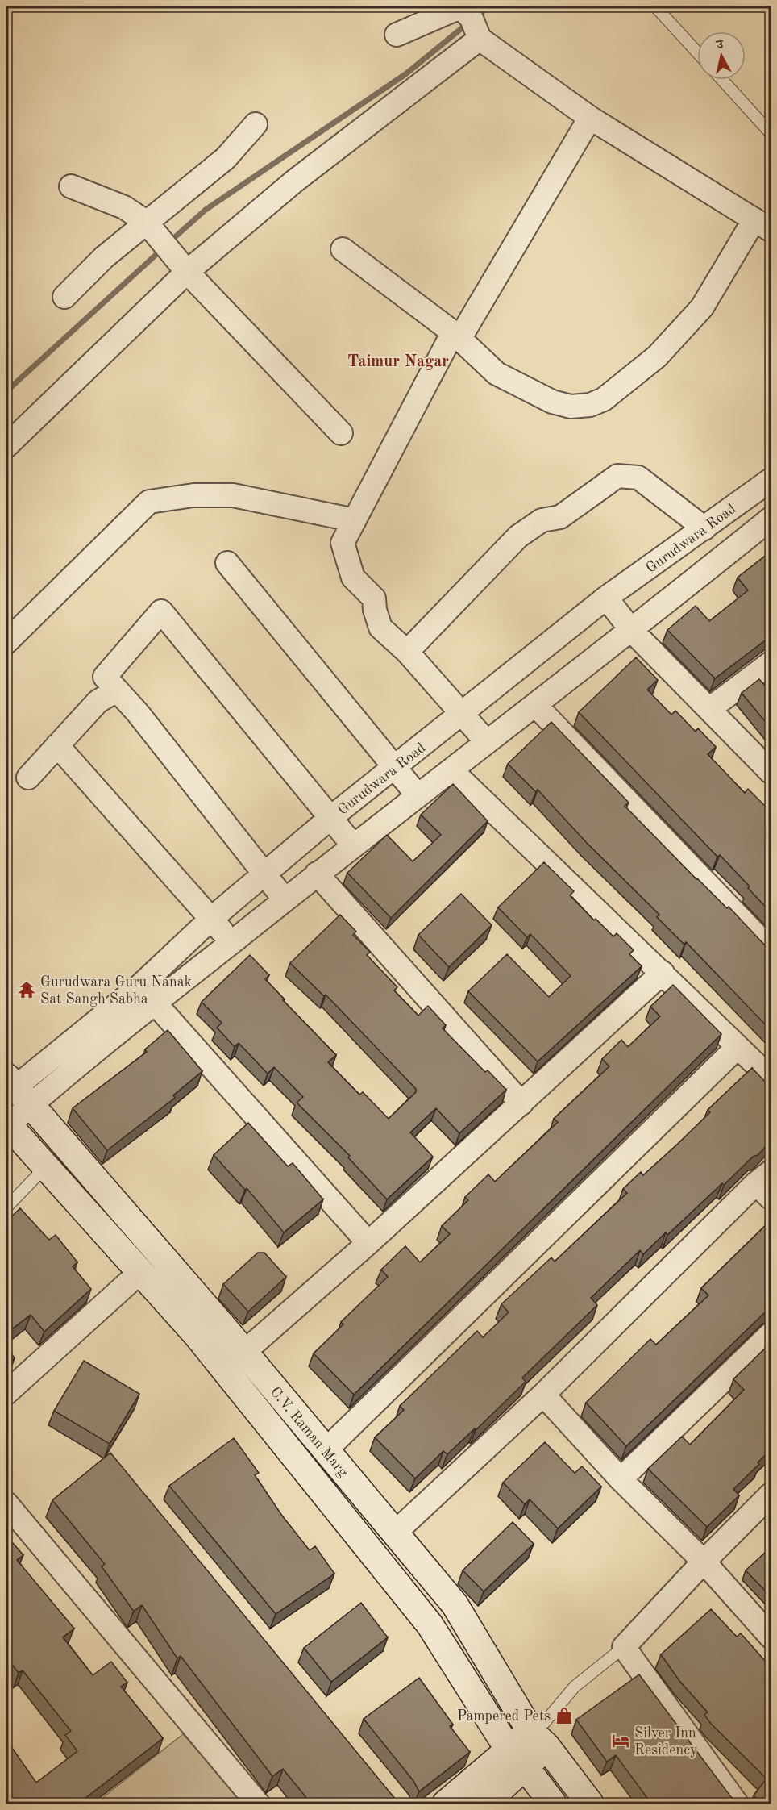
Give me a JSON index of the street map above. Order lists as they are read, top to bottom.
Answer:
{
  "streets": {
    "main road": ["C.V. Raman Marg"],
    "street": ["Gurudwara Road"]
  },
  "crossings": [
    ["Gurudwara Road", "C.V. Raman Marg"]
  ],
  "districts": ["Taimur Nagar"],
  "places": {
    "temple": ["Gurudwara Guru Nanak Sat Sangh Sabha"],
    "shop": ["Pampered Pets"],
    "hotel": ["Silver Inn Residency"]
  },
  "north": "top"
}
